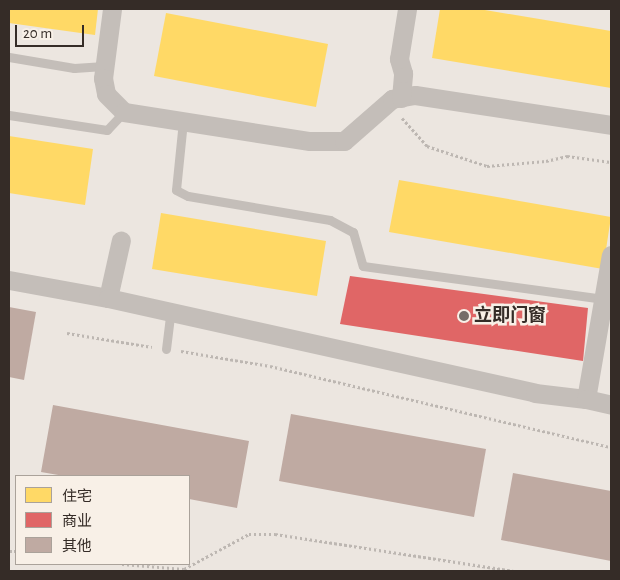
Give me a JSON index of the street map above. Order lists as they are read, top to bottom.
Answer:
{
  "places": ["立即门窗"],
  "legend": ["住宅", "商业", "其他"],
  "scale_bar": "20 m"
}
